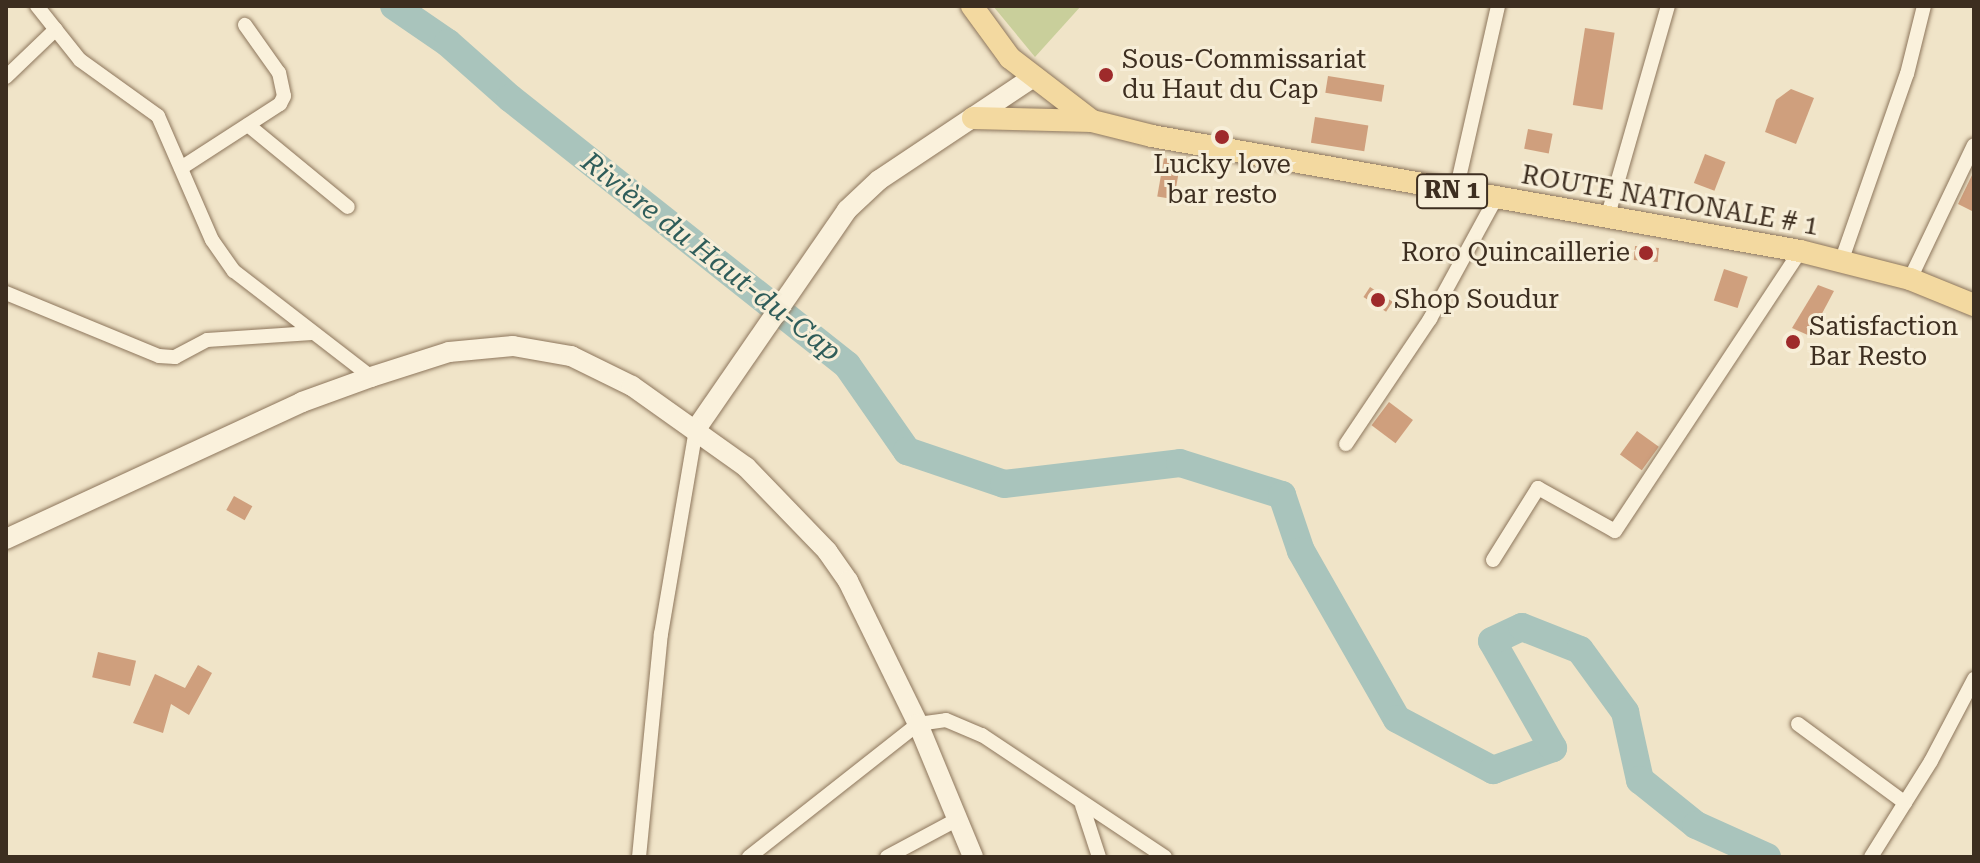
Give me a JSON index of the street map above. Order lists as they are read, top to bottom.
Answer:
{
  "streets": {
    "main road": ["RN 1", "ROUTE NATIONALE # 1"]
  },
  "water": ["Rivière du Haut-du-Cap"],
  "places": [
    "Sous-Commissariat du Haut du Cap",
    "Lucky love bar resto",
    "Roro Quincaillerie",
    "Shop Soudur",
    "Satisfaction Bar Resto"
  ]
}
